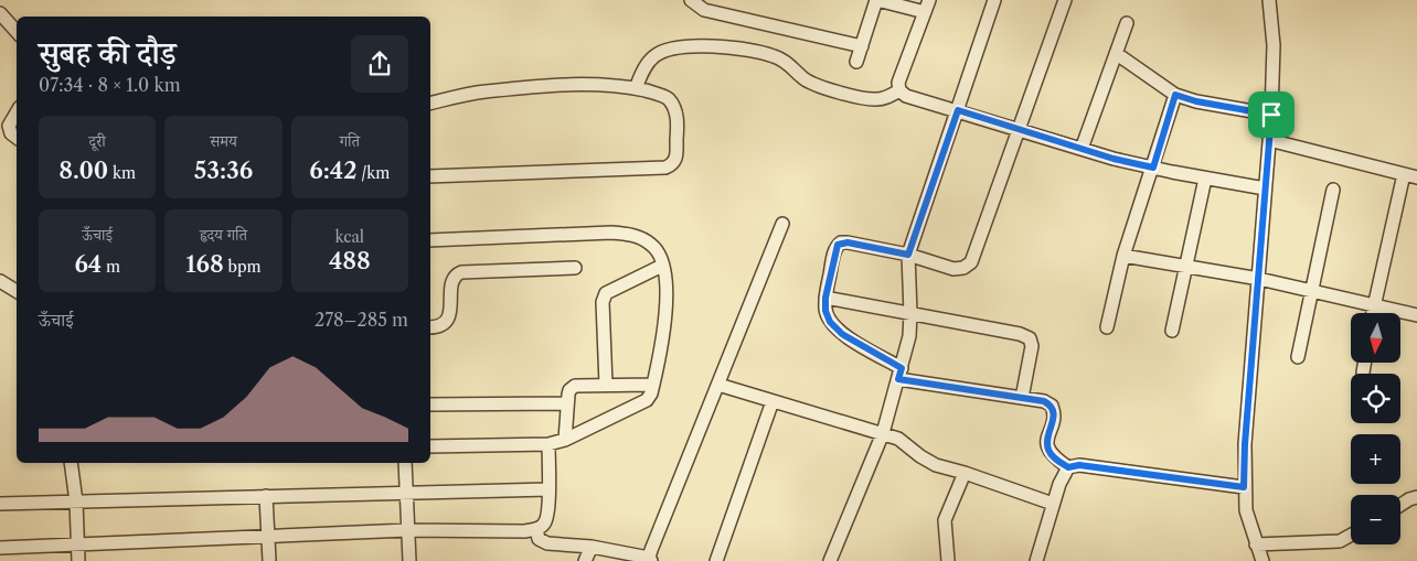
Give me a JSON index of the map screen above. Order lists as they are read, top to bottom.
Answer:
{
  "north": "bottom",
  "page": {
    "heading": ["सुबह की दौड़", "07:34 · 8 × 1.0 km"],
    "stats": [
      ["दूरी", "8.00 km"],
      ["समय", "53:36"],
      ["गति", "6:42 /km"],
      ["ऊँचाई", "64 m"],
      ["हृदय गति", "168 bpm"],
      ["kcal", "488"]
    ],
    "chart": ["ऊँचाई", "278–285 m"],
    "map_buttons": ["+", "−"]
  }
}
